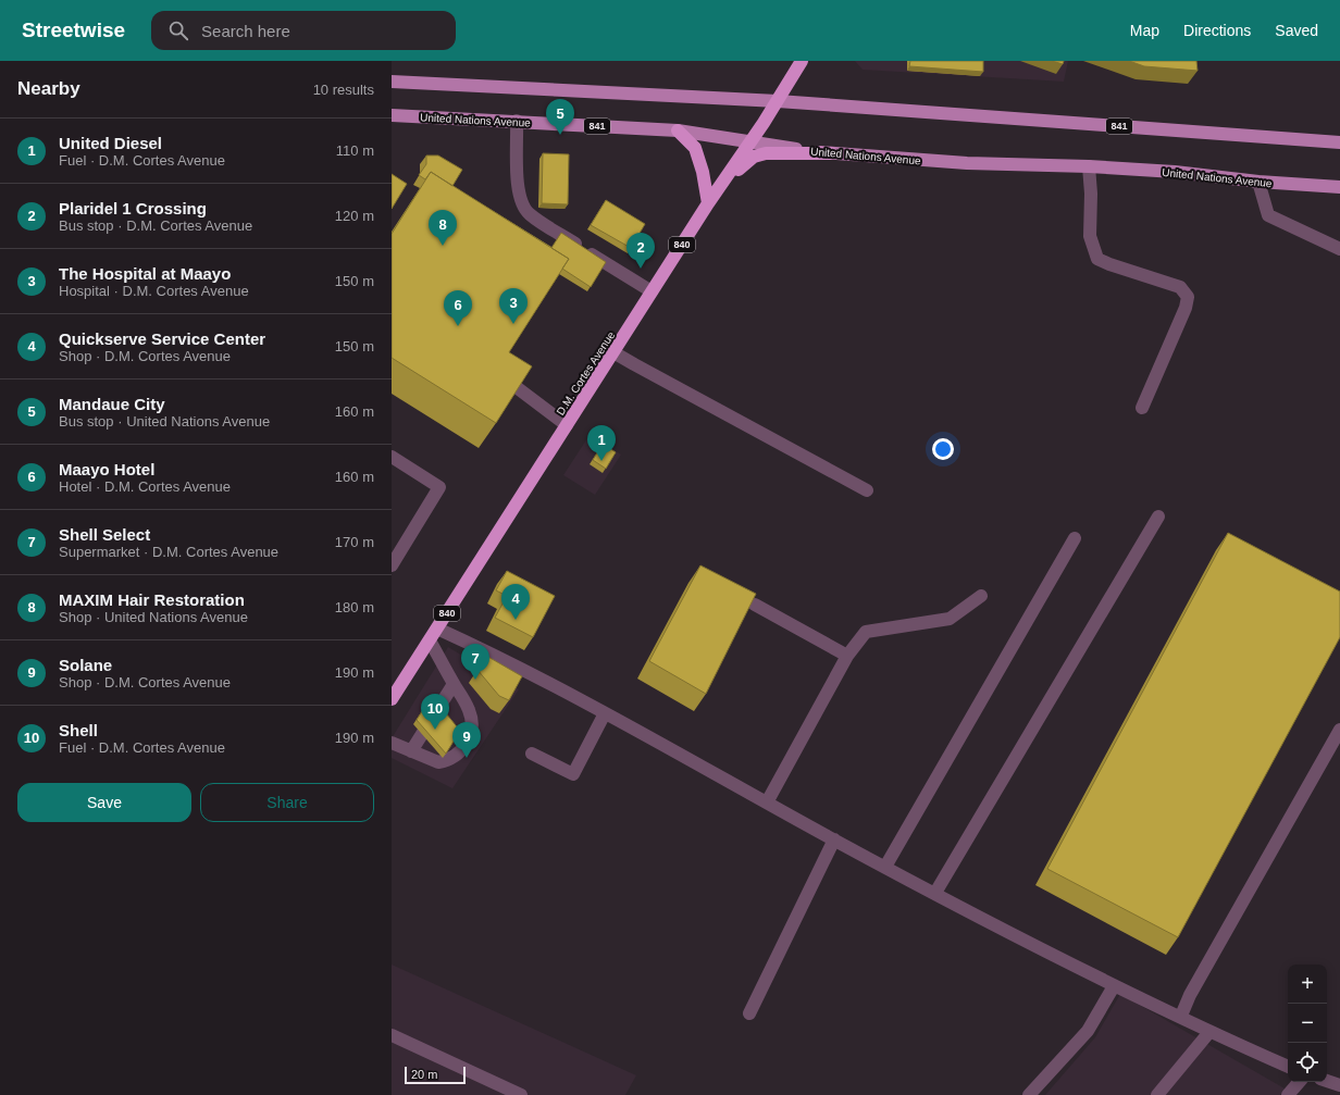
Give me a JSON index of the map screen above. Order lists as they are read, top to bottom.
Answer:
{
  "streets": {
    "highway": ["840", "D.M. Cortes Avenue"],
    "main road": ["United Nations Avenue", "841"]
  },
  "crossings": [
    ["United Nations Avenue", "D.M. Cortes Avenue"],
    ["841", "D.M. Cortes Avenue"]
  ],
  "scale_bar": "20 m",
  "page": {
    "header": "Streetwise",
    "search": "Search here",
    "nav": ["Map", "Directions", "Saved"],
    "heading": ["Nearby", "10 results"],
    "pins": [
      "5",
      "8",
      "2",
      "3",
      "6",
      "1",
      "4",
      "7",
      "10",
      "9"
    ],
    "list": [
      {
        "mark": "1",
        "name": "United Diesel",
        "note": "Fuel · D.M. Cortes Avenue",
        "value": "110 m"
      },
      {
        "mark": "2",
        "name": "Plaridel 1 Crossing",
        "note": "Bus stop · D.M. Cortes Avenue",
        "value": "120 m"
      },
      {
        "mark": "3",
        "name": "The Hospital at Maayo",
        "note": "Hospital · D.M. Cortes Avenue",
        "value": "150 m"
      },
      {
        "mark": "4",
        "name": "Quickserve Service Center",
        "note": "Shop · D.M. Cortes Avenue",
        "value": "150 m"
      },
      {
        "mark": "5",
        "name": "Mandaue City",
        "note": "Bus stop · United Nations Avenue",
        "value": "160 m"
      },
      {
        "mark": "6",
        "name": "Maayo Hotel",
        "note": "Hotel · D.M. Cortes Avenue",
        "value": "160 m"
      },
      {
        "mark": "7",
        "name": "Shell Select",
        "note": "Supermarket · D.M. Cortes Avenue",
        "value": "170 m"
      },
      {
        "mark": "8",
        "name": "MAXIM Hair Restoration",
        "note": "Shop · United Nations Avenue",
        "value": "180 m"
      },
      {
        "mark": "9",
        "name": "Solane",
        "note": "Shop · D.M. Cortes Avenue",
        "value": "190 m"
      },
      {
        "mark": "10",
        "name": "Shell",
        "note": "Fuel · D.M. Cortes Avenue",
        "value": "190 m"
      }
    ],
    "buttons": ["Save", "Share"],
    "map_buttons": ["+", "−"],
    "scale": "20 m"
  }
}
